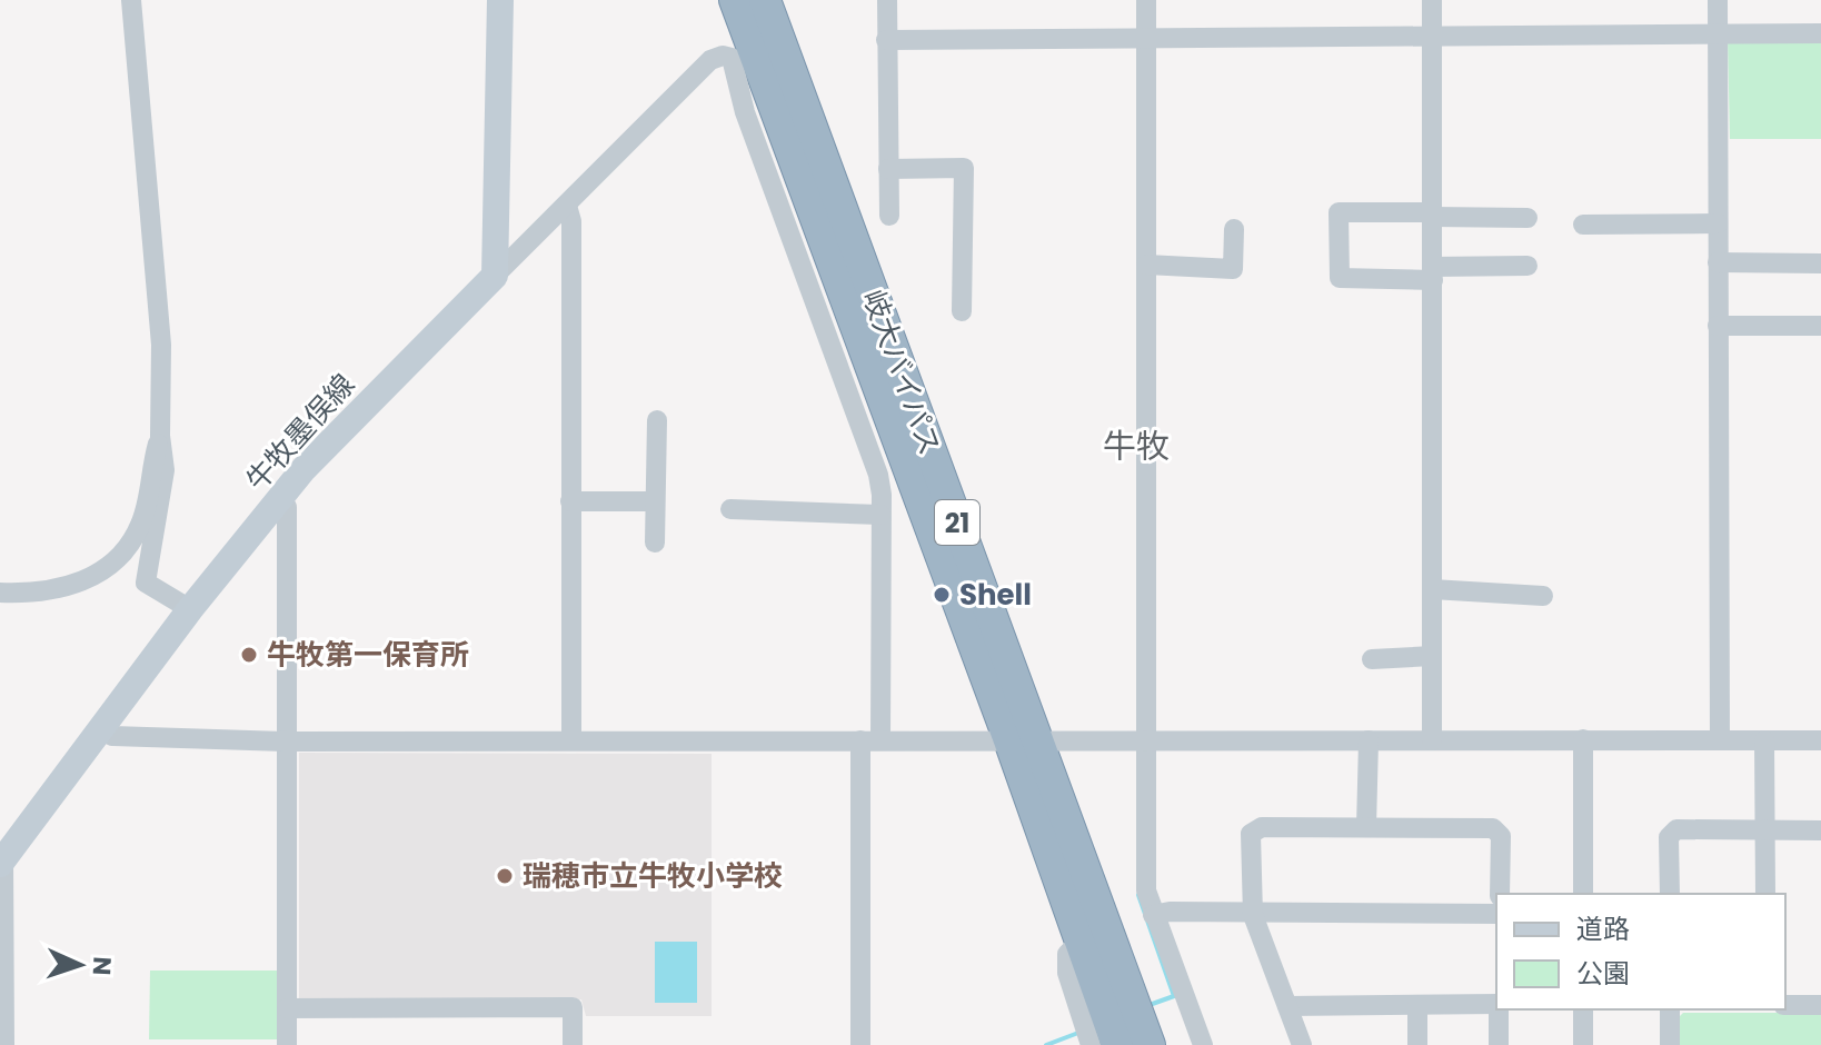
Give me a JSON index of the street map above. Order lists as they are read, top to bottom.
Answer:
{
  "streets": {
    "highway": ["岐大バイパス", "21"],
    "main road": ["牛牧墨俣線"]
  },
  "districts": ["牛牧"],
  "places": ["Shell", "牛牧第一保育所", "瑞穂市立牛牧小学校"],
  "legend": ["道路", "公園"],
  "north": "right"
}
